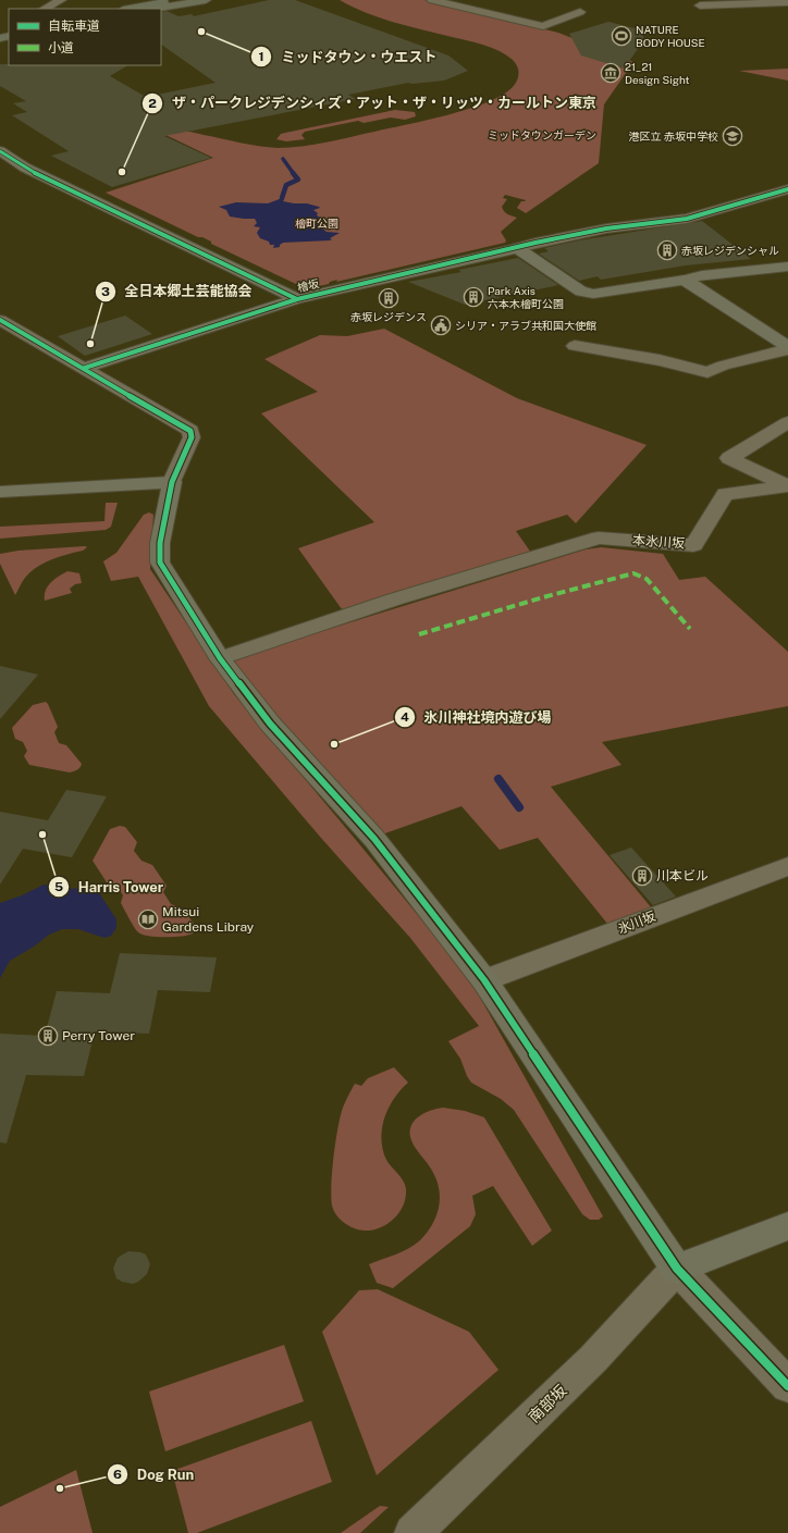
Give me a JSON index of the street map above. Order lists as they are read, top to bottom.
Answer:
{
  "streets": {
    "street": [
      "檜坂",
      "本氷川坂",
      "氷川坂",
      "南部坂"
    ]
  },
  "parks": ["ミッドタウンガーデン", "檜町公園"],
  "places": {
    "other": [
      "ミッドタウン・ウエスト",
      "ザ・パークレジデンシィズ・アット・ザ・リッツ・カールトン東京",
      "全日本郷土芸能協会",
      "氷川神社境内遊び場",
      "Harris Tower",
      "Dog Run"
    ],
    "sports": ["NATURE BODY HOUSE"],
    "museum": ["21_21 Design Sight"],
    "school or university": ["港区立 赤坂中学校"],
    "building": [
      "赤坂レジデンシャル",
      "Park Axis 六本木檜町公園",
      "赤坂レジデンス",
      "川本ビル",
      "Perry Tower"
    ],
    "public building": ["シリア・アラブ共和国大使館"],
    "library": ["Mitsui Gardens Libray"]
  },
  "legend": ["自転車道", "小道"]
}
